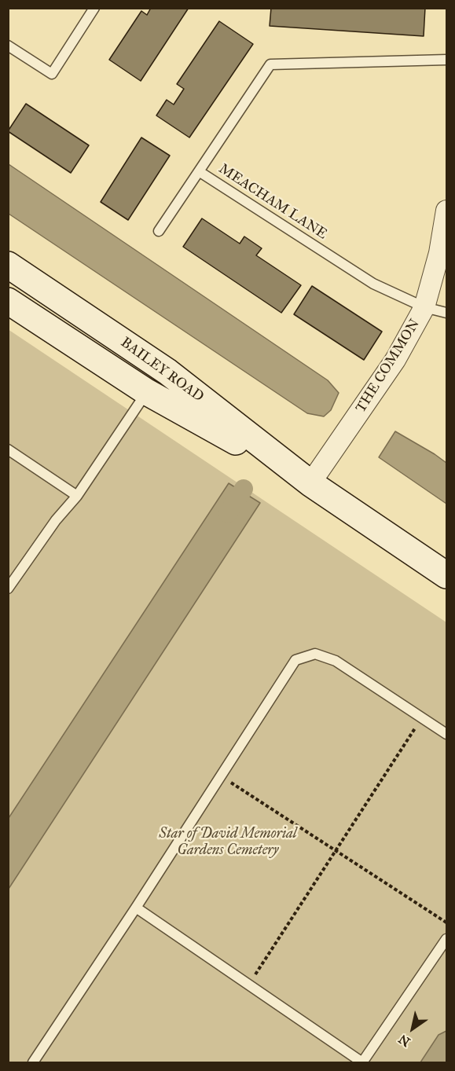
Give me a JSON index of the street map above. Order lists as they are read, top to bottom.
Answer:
{
  "streets": {
    "street": ["THE COMMON", "BAILEY ROAD"],
    "lane": ["MEACHAM LANE"]
  },
  "crossings": [
    ["MEACHAM LANE", "THE COMMON"],
    ["THE COMMON", "BAILEY ROAD"]
  ],
  "parks": ["Star of David Memorial Gardens Cemetery"],
  "north": "bottom left"
}
